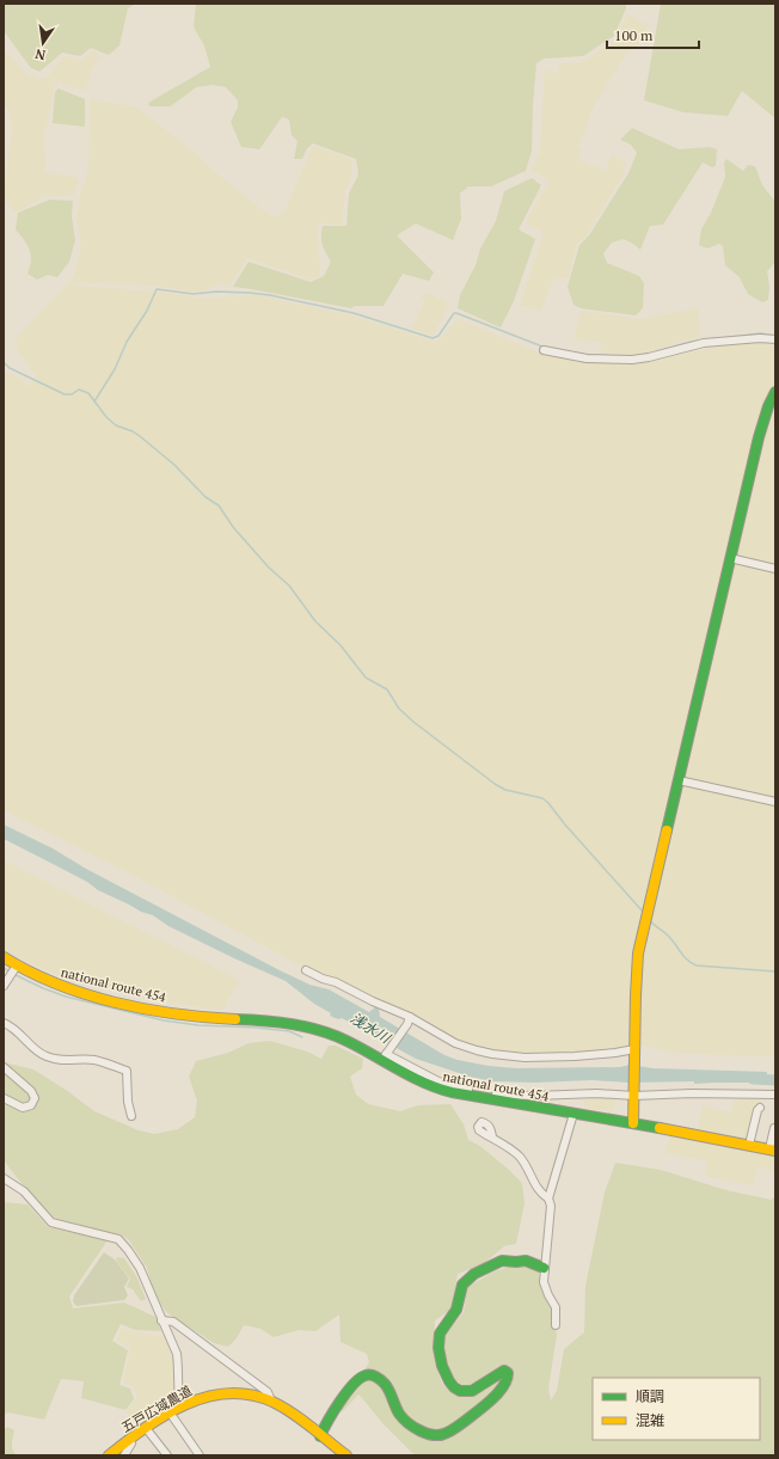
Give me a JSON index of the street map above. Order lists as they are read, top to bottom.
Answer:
{
  "streets": {
    "main road": ["national route 454", "五戸広域農道"]
  },
  "water": ["浅水川"],
  "legend": ["順調", "混雑"],
  "scale_bar": "100 m",
  "north": "bottom"
}
